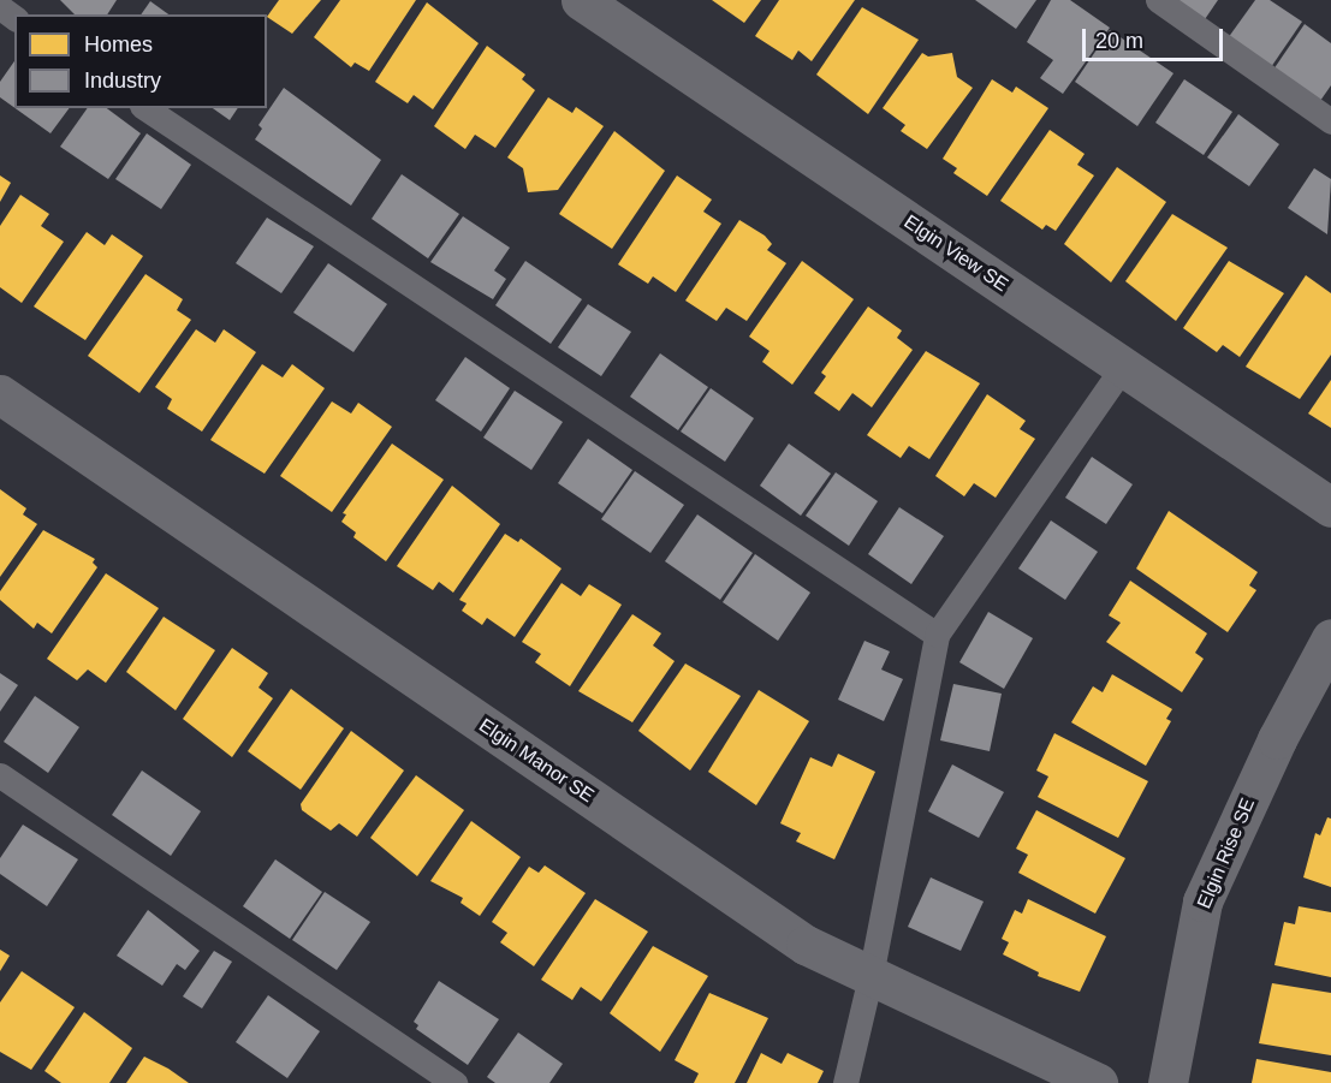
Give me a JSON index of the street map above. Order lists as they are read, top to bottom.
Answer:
{
  "streets": {
    "street": ["Elgin View SE", "Elgin Manor SE", "Elgin Rise SE"]
  },
  "legend": ["Homes", "Industry"],
  "scale_bar": "20 m"
}
